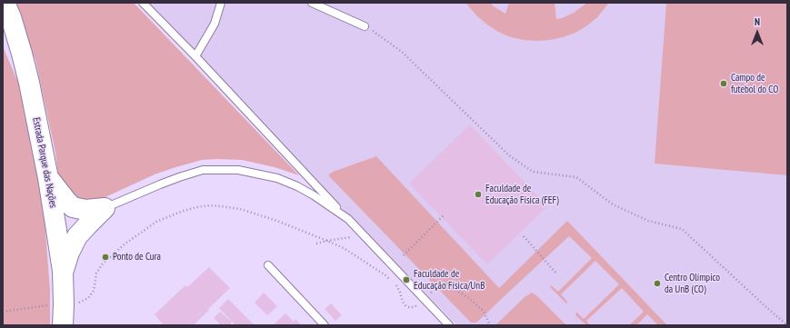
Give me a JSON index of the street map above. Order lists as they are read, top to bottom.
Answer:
{
  "streets": {
    "highway": ["Estrada Parque das Nações"]
  },
  "places": [
    "Campo de futebol do CO",
    "Faculdade de Educação Física (FEF)",
    "Ponto de Cura",
    "Faculdade de Educação Física/UnB",
    "Centro Olímpico da UnB (CO)"
  ],
  "north": "top"
}
